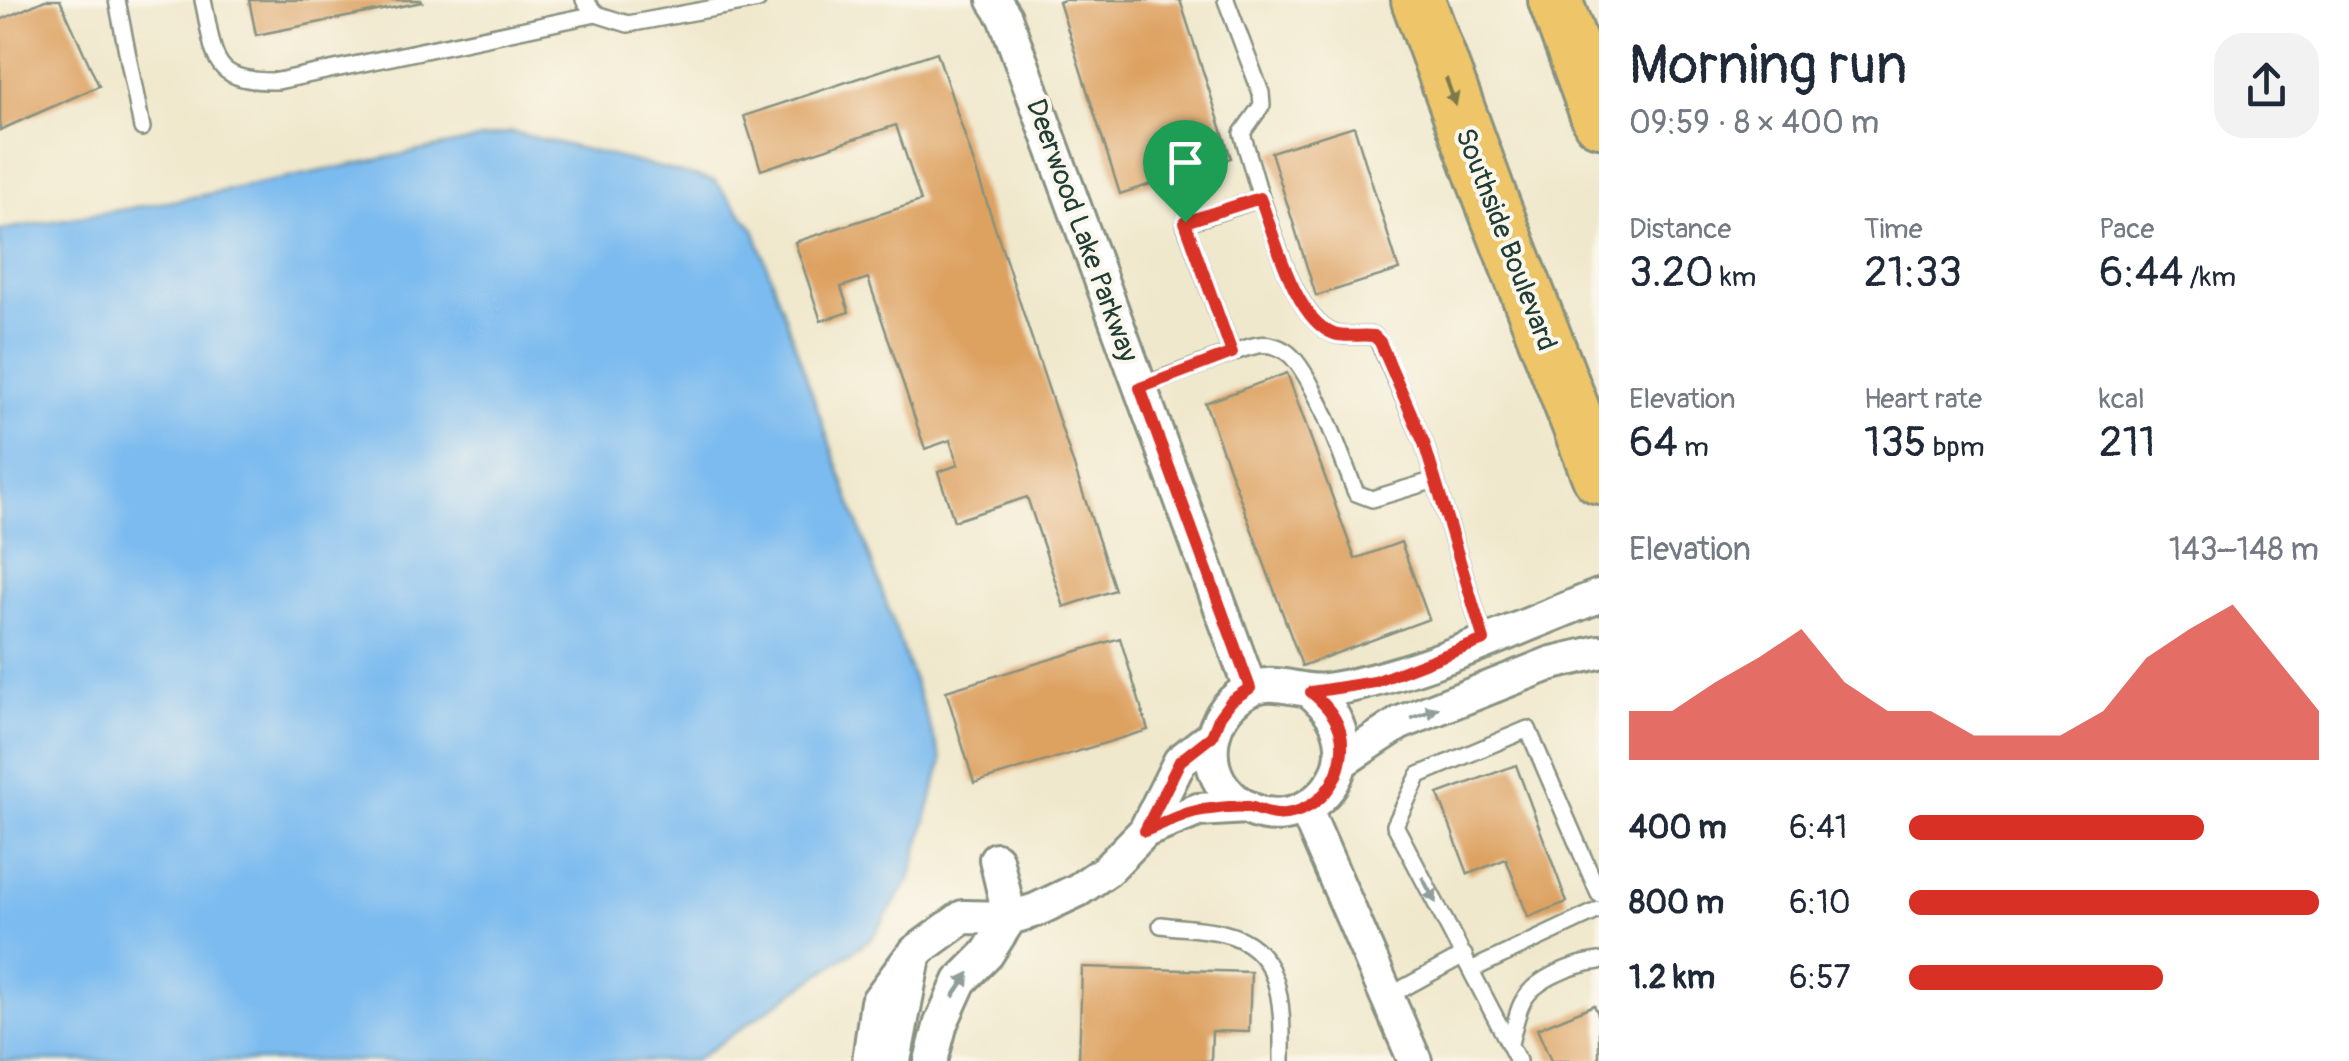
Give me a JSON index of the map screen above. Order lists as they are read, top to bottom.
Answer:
{
  "streets": {
    "highway": ["Southside Boulevard"],
    "street": ["Deerwood Lake Parkway"]
  },
  "one_way": ["Southside Boulevard"],
  "page": {
    "heading": ["Morning run", "09:59 · 8 × 400 m"],
    "stats": [
      ["Distance", "3.20 km"],
      ["Time", "21:33"],
      ["Pace", "6:44 /km"],
      ["Elevation", "64 m"],
      ["Heart rate", "135 bpm"],
      ["kcal", "211"]
    ],
    "chart": ["Elevation", "143–148 m"],
    "list": [
      {
        "name": "400 m",
        "note": "6:41"
      },
      {
        "name": "800 m",
        "note": "6:10"
      },
      {
        "name": "1.2 km",
        "note": "6:57"
      }
    ]
  }
}
